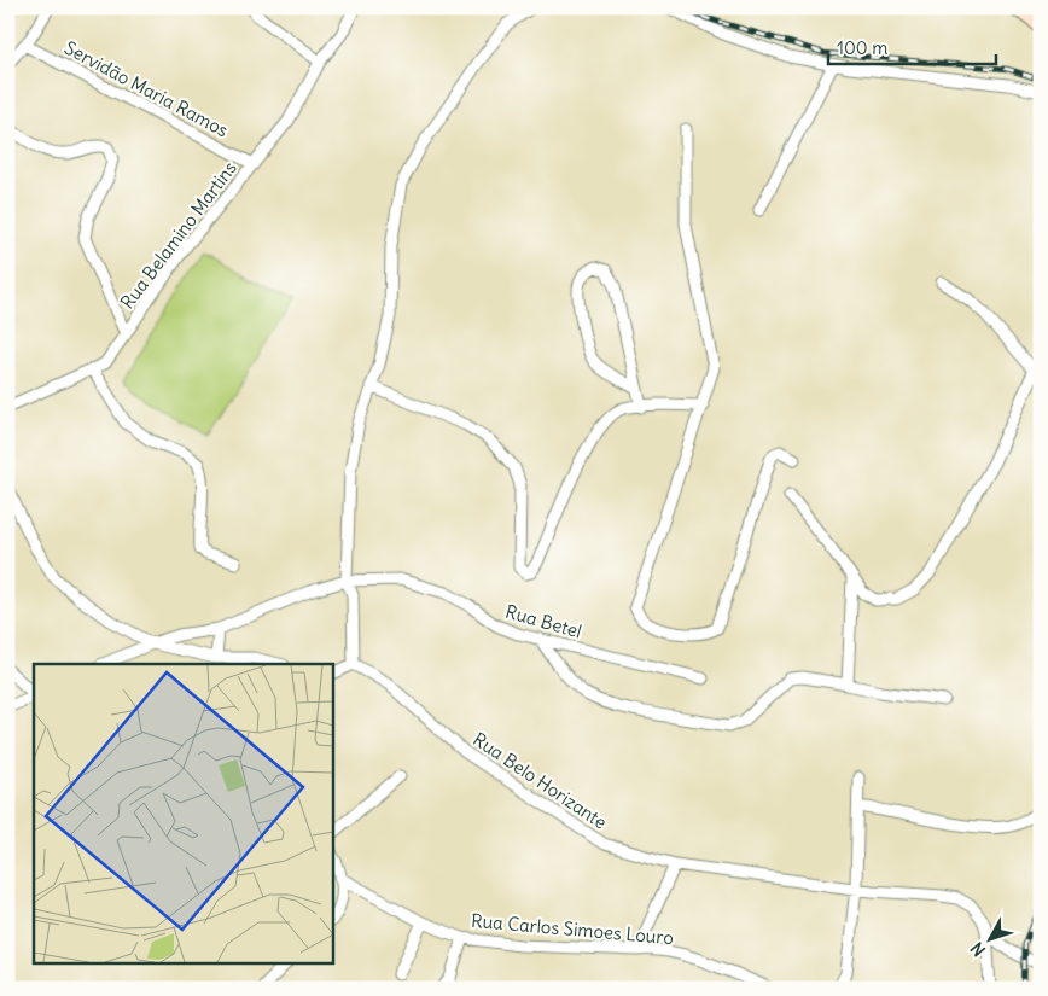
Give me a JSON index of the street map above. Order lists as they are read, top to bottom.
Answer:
{
  "streets": {
    "street": [
      "Servidão Maria Ramos",
      "Rua Belamino Martins",
      "Rua Betel",
      "Rua Belo Horizante",
      "Rua Carlos Simoes Louro"
    ]
  },
  "crossings": [
    ["Servidão Maria Ramos", "Rua Belamino Martins"]
  ],
  "scale_bar": "100 m",
  "north": "bottom left"
}
